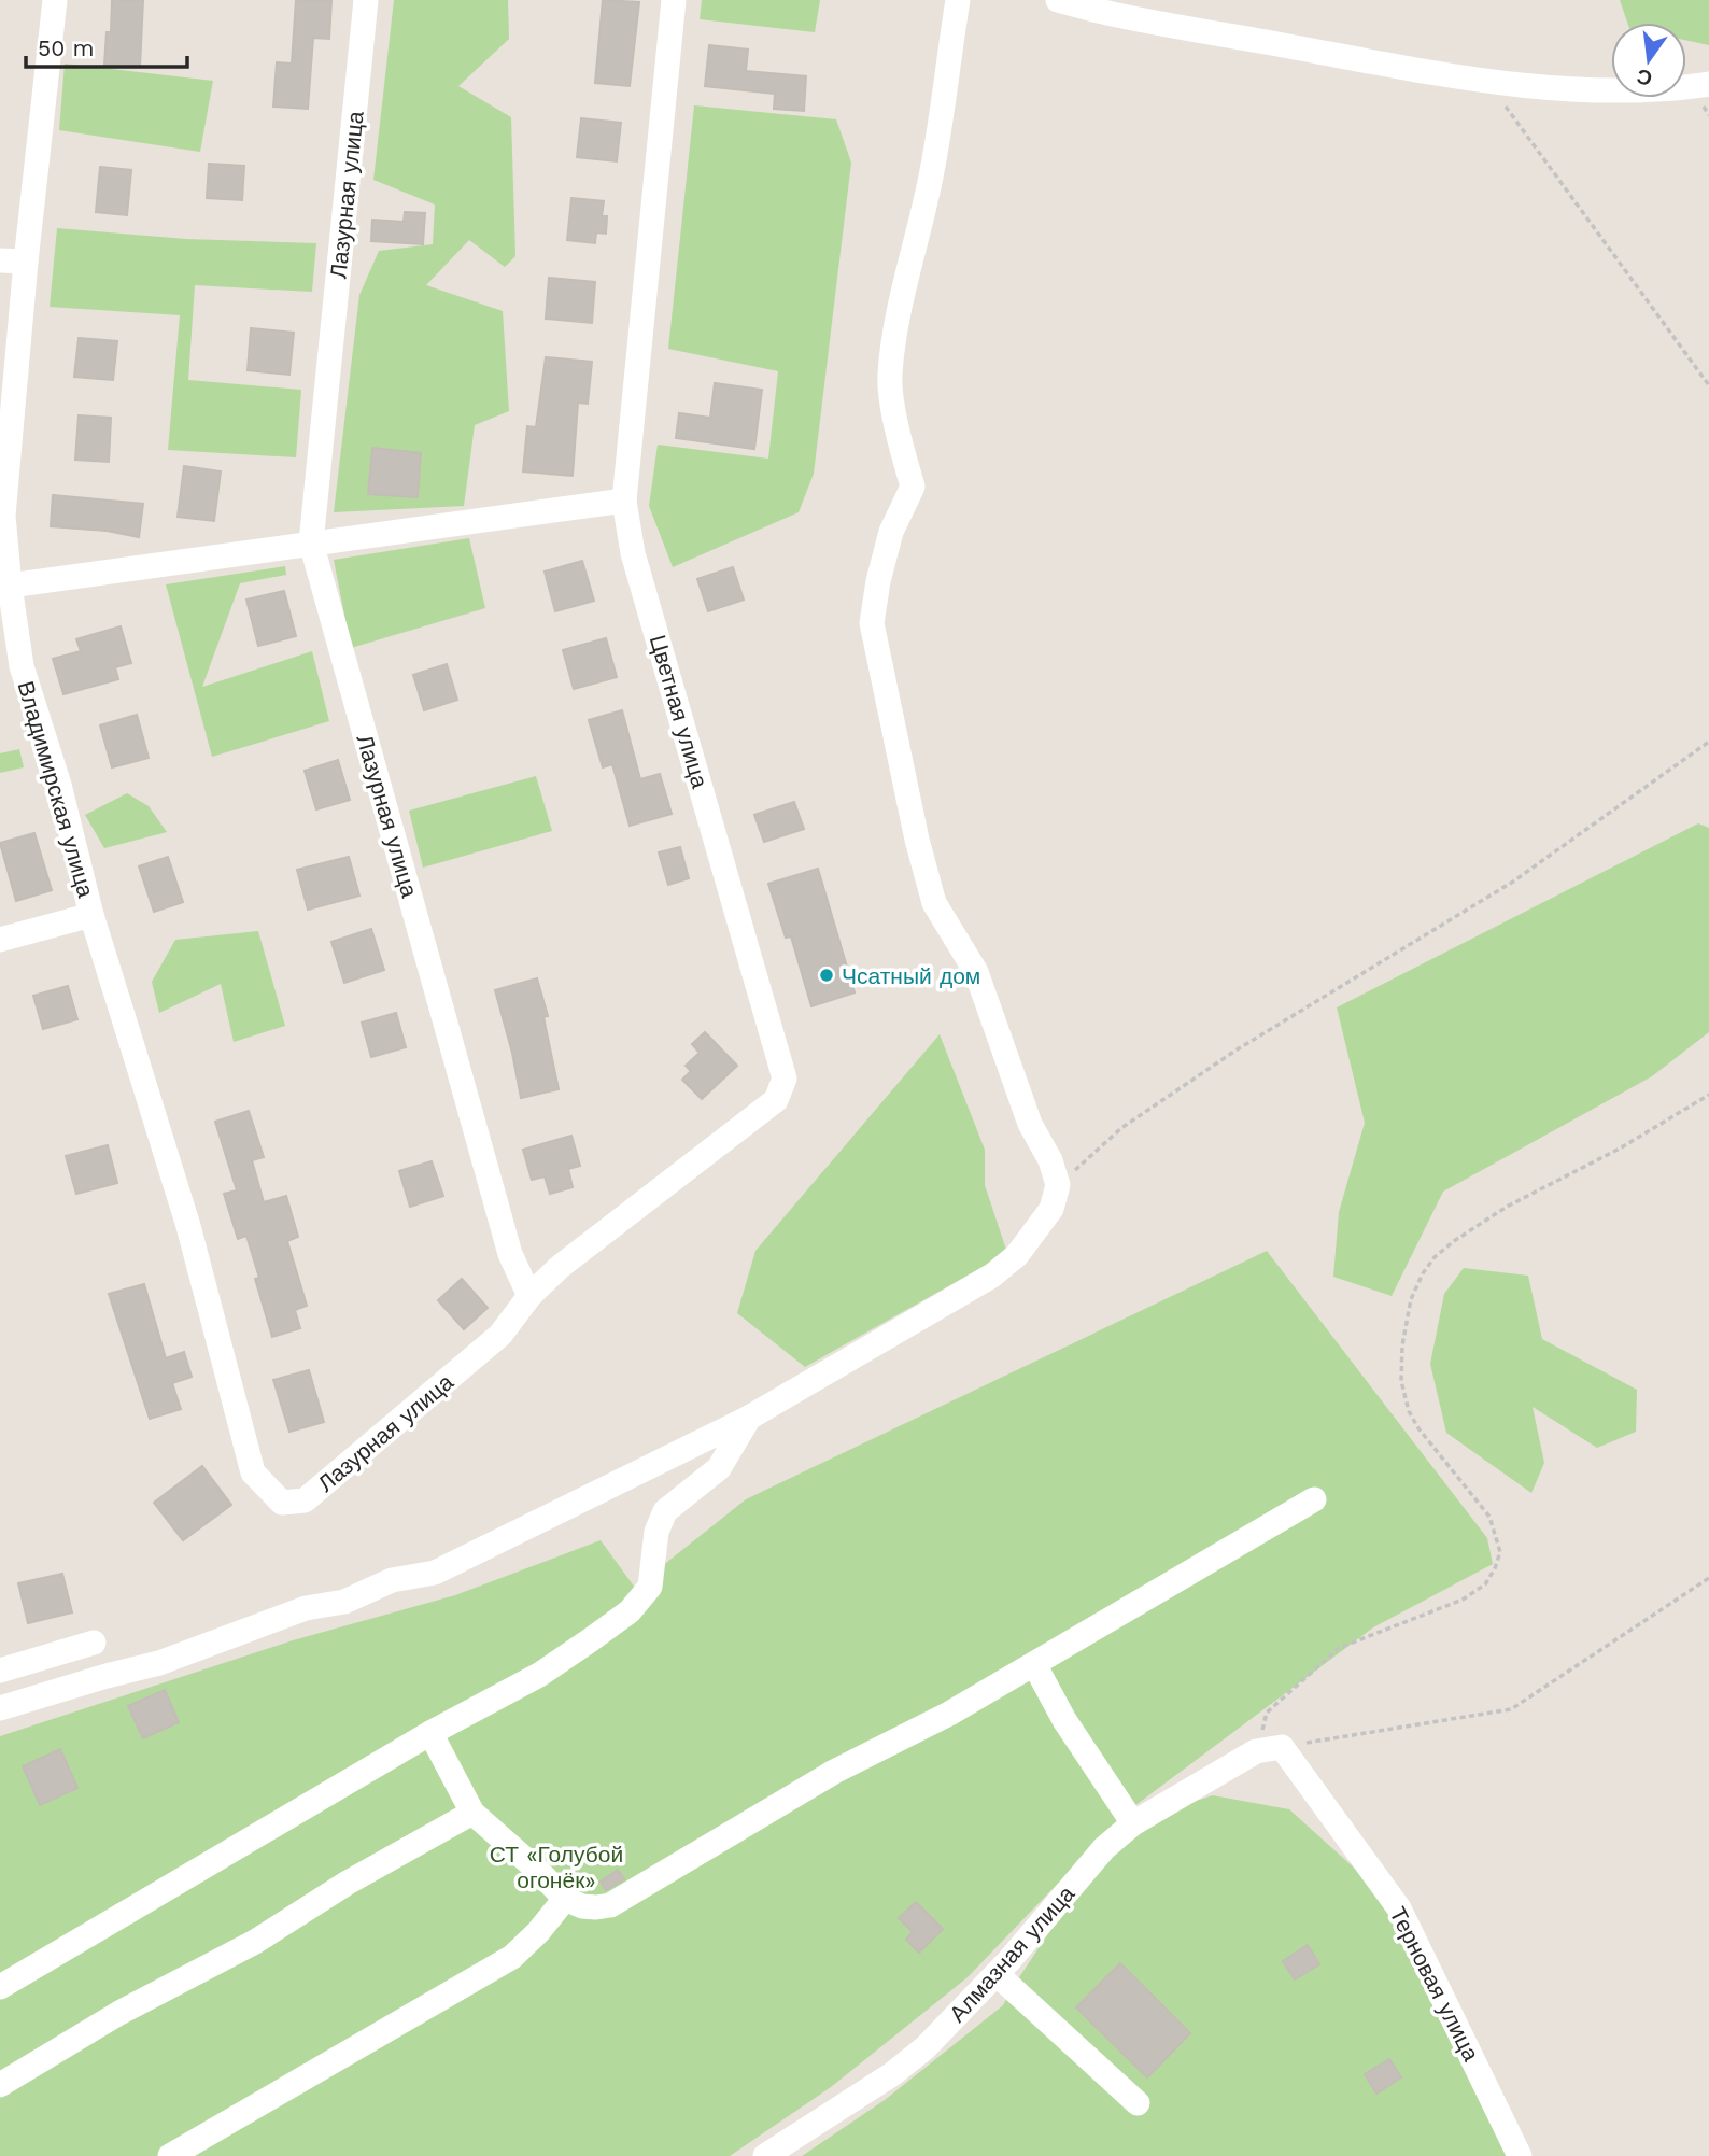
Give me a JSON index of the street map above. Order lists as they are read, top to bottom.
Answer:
{
  "streets": {
    "street": [
      "Лазурная улица",
      "Цветная улица",
      "Владимирская улица",
      "Алмазная улица",
      "Терновая улица"
    ]
  },
  "crossings": [
    ["Лазурная улица", "Цветная улица"],
    ["Лазурная улица", "Владимирская улица"]
  ],
  "parks": ["СТ «Голубой огонёк»"],
  "places": ["Чсатный дом"],
  "scale_bar": "50 m",
  "north": "bottom"
}
